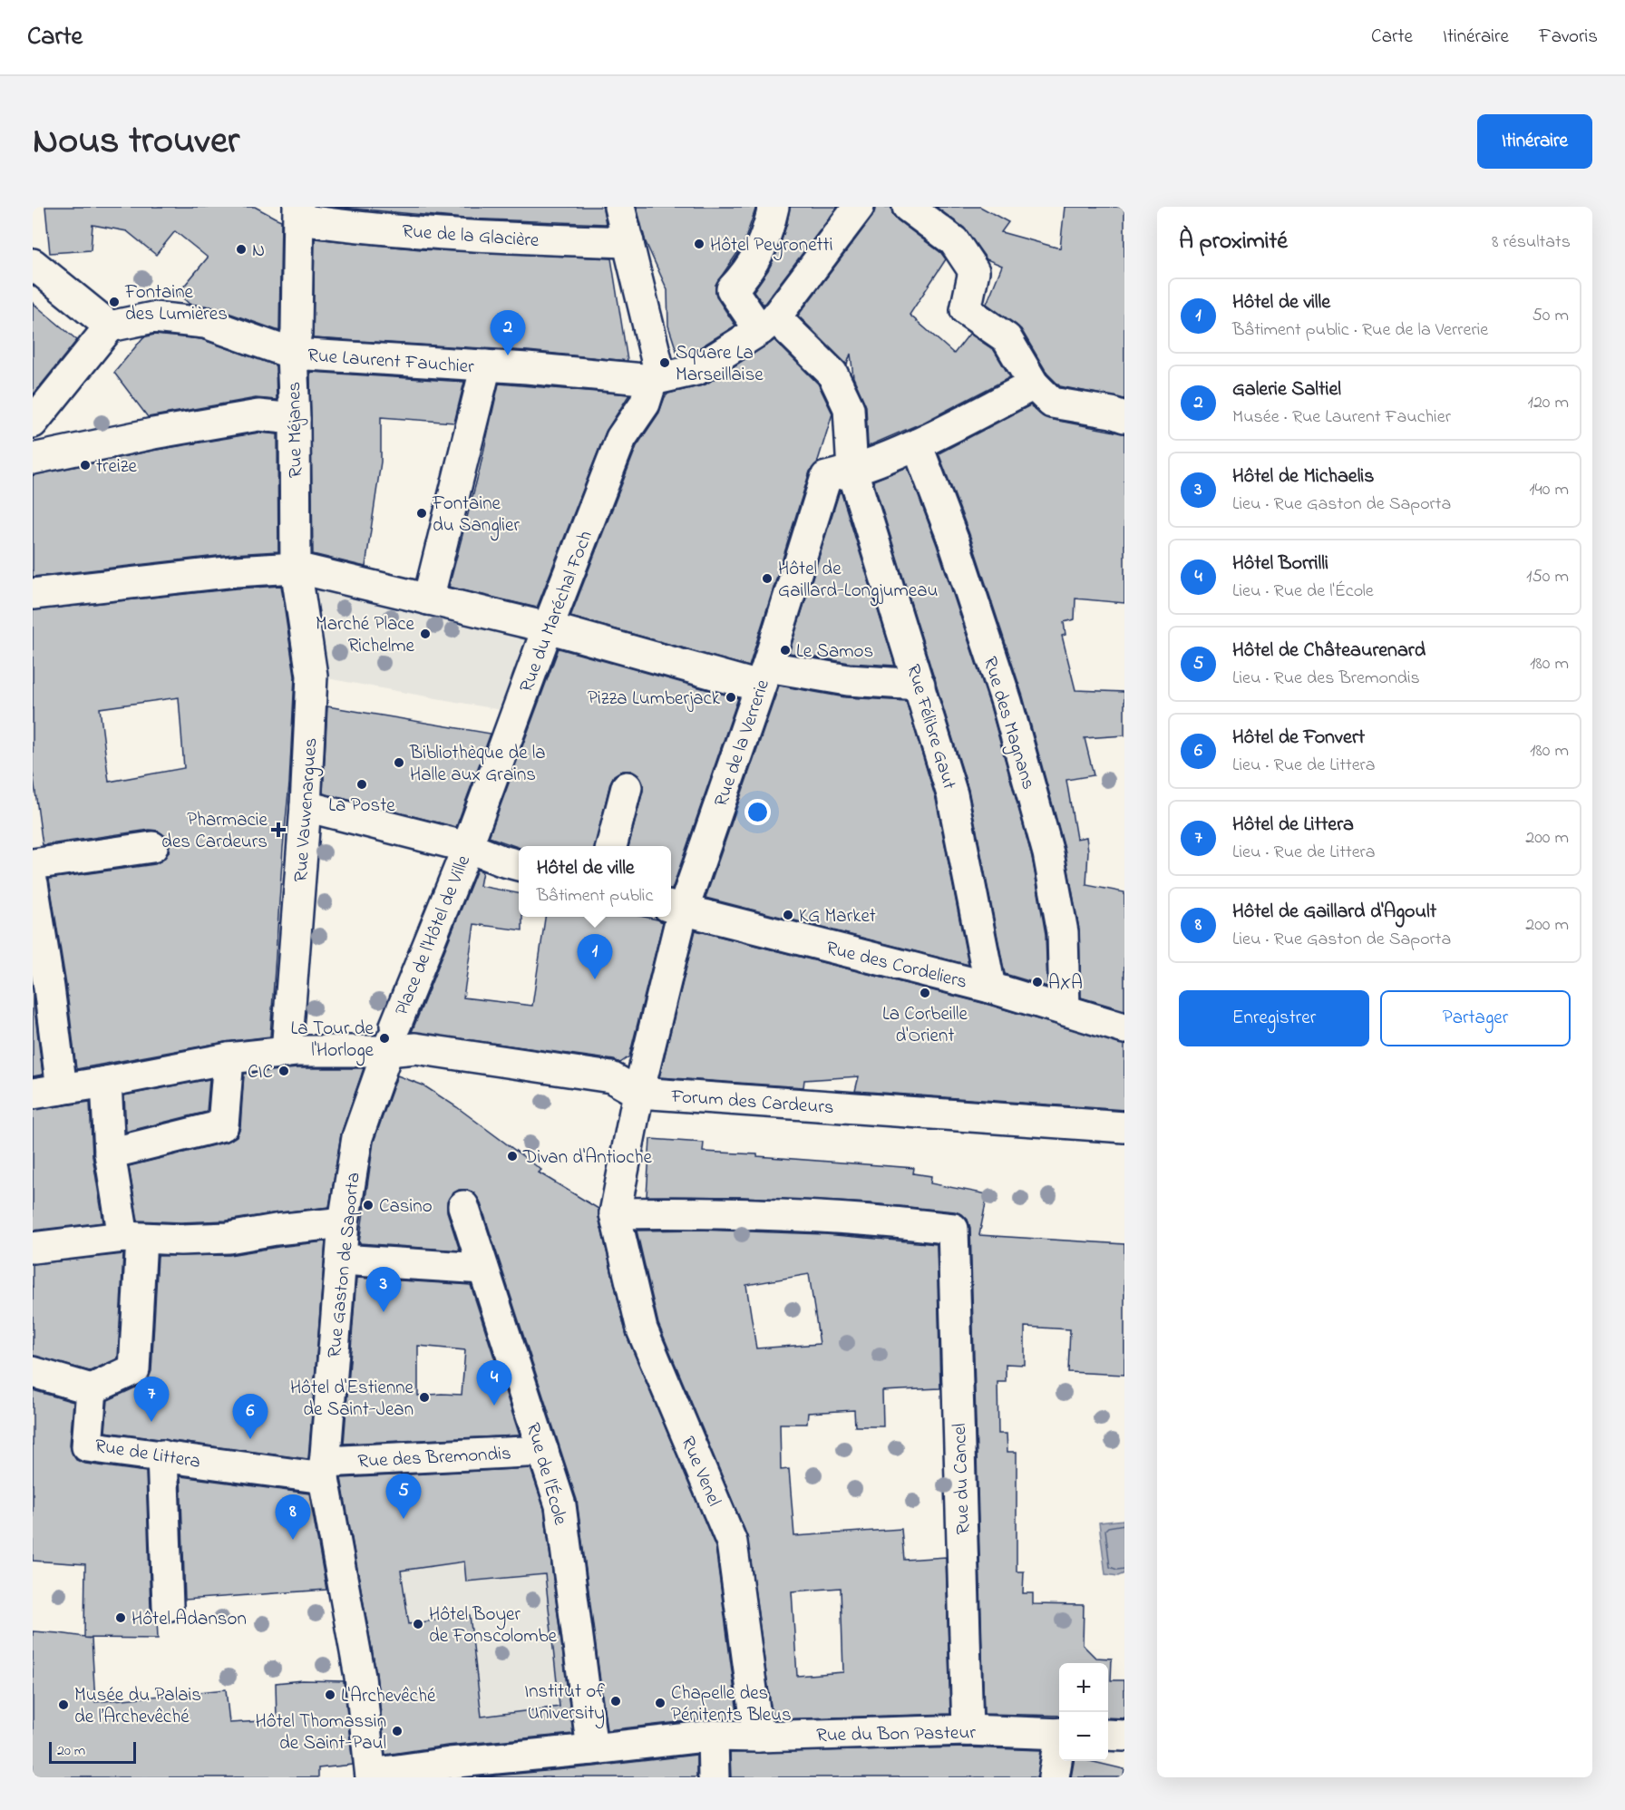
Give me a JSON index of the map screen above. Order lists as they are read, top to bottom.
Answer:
{
  "streets": {
    "street": [
      "Rue de la Glacière",
      "Rue Laurent Fauchier",
      "Rue Méjanes",
      "Rue du Maréchal Foch",
      "Rue des Magnans",
      "Rue Félibre Gaut",
      "Rue de la Verrerie",
      "Rue Vauvenargues",
      "Place de l'Hôtel de Ville",
      "Rue des Cordeliers",
      "Forum des Cardeurs",
      "Rue Gaston de Saporta",
      "Rue de Littera",
      "Rue des Bremondis",
      "Rue Venel",
      "Rue de l'École",
      "Rue du Cancel",
      "Rue du Bon Pasteur"
    ]
  },
  "crossings": [
    ["Rue de la Glacière", "Rue Méjanes"],
    ["Rue de la Glacière", "Rue du Maréchal Foch"],
    ["Rue Laurent Fauchier", "Rue Méjanes"],
    ["Rue Laurent Fauchier", "Rue du Maréchal Foch"],
    ["Rue Méjanes", "Rue Vauvenargues"],
    ["Rue du Maréchal Foch", "Place de l'Hôtel de Ville"],
    ["Rue des Magnans", "Rue des Cordeliers"],
    ["Rue Félibre Gaut", "Rue de la Verrerie"],
    ["Rue Félibre Gaut", "Rue des Cordeliers"],
    ["Rue de la Verrerie", "Rue des Cordeliers"],
    ["Rue de la Verrerie", "Forum des Cardeurs"],
    ["Rue de la Verrerie", "Rue Venel"],
    ["Rue de la Verrerie", "Rue du Cancel"],
    ["Rue Vauvenargues", "Place de l'Hôtel de Ville"],
    ["Place de l'Hôtel de Ville", "Forum des Cardeurs"],
    ["Place de l'Hôtel de Ville", "Rue Gaston de Saporta"],
    ["Forum des Cardeurs", "Rue Gaston de Saporta"],
    ["Rue Gaston de Saporta", "Rue de Littera"],
    ["Rue Gaston de Saporta", "Rue des Bremondis"],
    ["Rue Gaston de Saporta", "Rue du Bon Pasteur"],
    ["Rue de Littera", "Rue des Bremondis"],
    ["Rue des Bremondis", "Rue de l'École"],
    ["Rue Venel", "Rue du Cancel"],
    ["Rue Venel", "Rue du Bon Pasteur"],
    ["Rue de l'École", "Rue du Bon Pasteur"],
    ["Rue du Cancel", "Rue du Bon Pasteur"]
  ],
  "places": {
    "other": [
      "Hôtel Peyronetti",
      "N",
      "Fontaine des Lumières",
      "Square La Marseillaise",
      "treize",
      "Fontaine du Sanglier",
      "Hôtel de Gaillard-Longjumeau",
      "Marché Place Richelme",
      "Le Samos",
      "Pizza Lumberjack",
      "Bibliothèque de la Halle aux Grains",
      "La Poste",
      "KG Market",
      "AXA",
      "La Corbeille d'Orient",
      "La Tour de l'Horloge",
      "CIC",
      "Divan d'Antioche",
      "Casino",
      "Hôtel d'Estienne de Saint-Jean",
      "Hôtel Adanson",
      "Hôtel Boyer de Fonscolombe",
      "L'Archevêché",
      "Institut of University",
      "Chapelle des Pénitents Bleus",
      "Musée du Palais de l’Archevêché",
      "Hôtel Thomassin de Saint-Paul"
    ],
    "health": ["Pharmacie des Cardeurs"]
  },
  "scale_bar": "20 m",
  "page": {
    "header": "Carte",
    "nav": ["Carte", "Itinéraire", "Favoris"],
    "title": "Nous trouver",
    "buttons": [
      "Itinéraire",
      ["Enregistrer", "Partager"]
    ],
    "heading": ["À proximité", "8 résultats"],
    "list": [
      {
        "mark": "1",
        "name": "Hôtel de ville",
        "note": "Bâtiment public · Rue de la Verrerie",
        "value": "50 m"
      },
      {
        "mark": "2",
        "name": "Galerie Saltiel",
        "note": "Musée · Rue Laurent Fauchier",
        "value": "120 m"
      },
      {
        "mark": "3",
        "name": "Hôtel de Michaelis",
        "note": "Lieu · Rue Gaston de Saporta",
        "value": "140 m"
      },
      {
        "mark": "4",
        "name": "Hôtel Borrilli",
        "note": "Lieu · Rue de l'École",
        "value": "150 m"
      },
      {
        "mark": "5",
        "name": "Hôtel de Châteaurenard",
        "note": "Lieu · Rue des Bremondis",
        "value": "180 m"
      },
      {
        "mark": "6",
        "name": "Hôtel de Fonvert",
        "note": "Lieu · Rue de Littera",
        "value": "180 m"
      },
      {
        "mark": "7",
        "name": "Hôtel de Littera",
        "note": "Lieu · Rue de Littera",
        "value": "200 m"
      },
      {
        "mark": "8",
        "name": "Hôtel de Gaillard d'Agoult",
        "note": "Lieu · Rue Gaston de Saporta",
        "value": "200 m"
      }
    ],
    "pins": [
      "2",
      "1",
      "3",
      "4",
      "7",
      "6",
      "5",
      "8"
    ],
    "popup": ["Hôtel de ville", "Bâtiment public"],
    "map_buttons": ["+", "−"],
    "scale": "20 m"
  }
}
